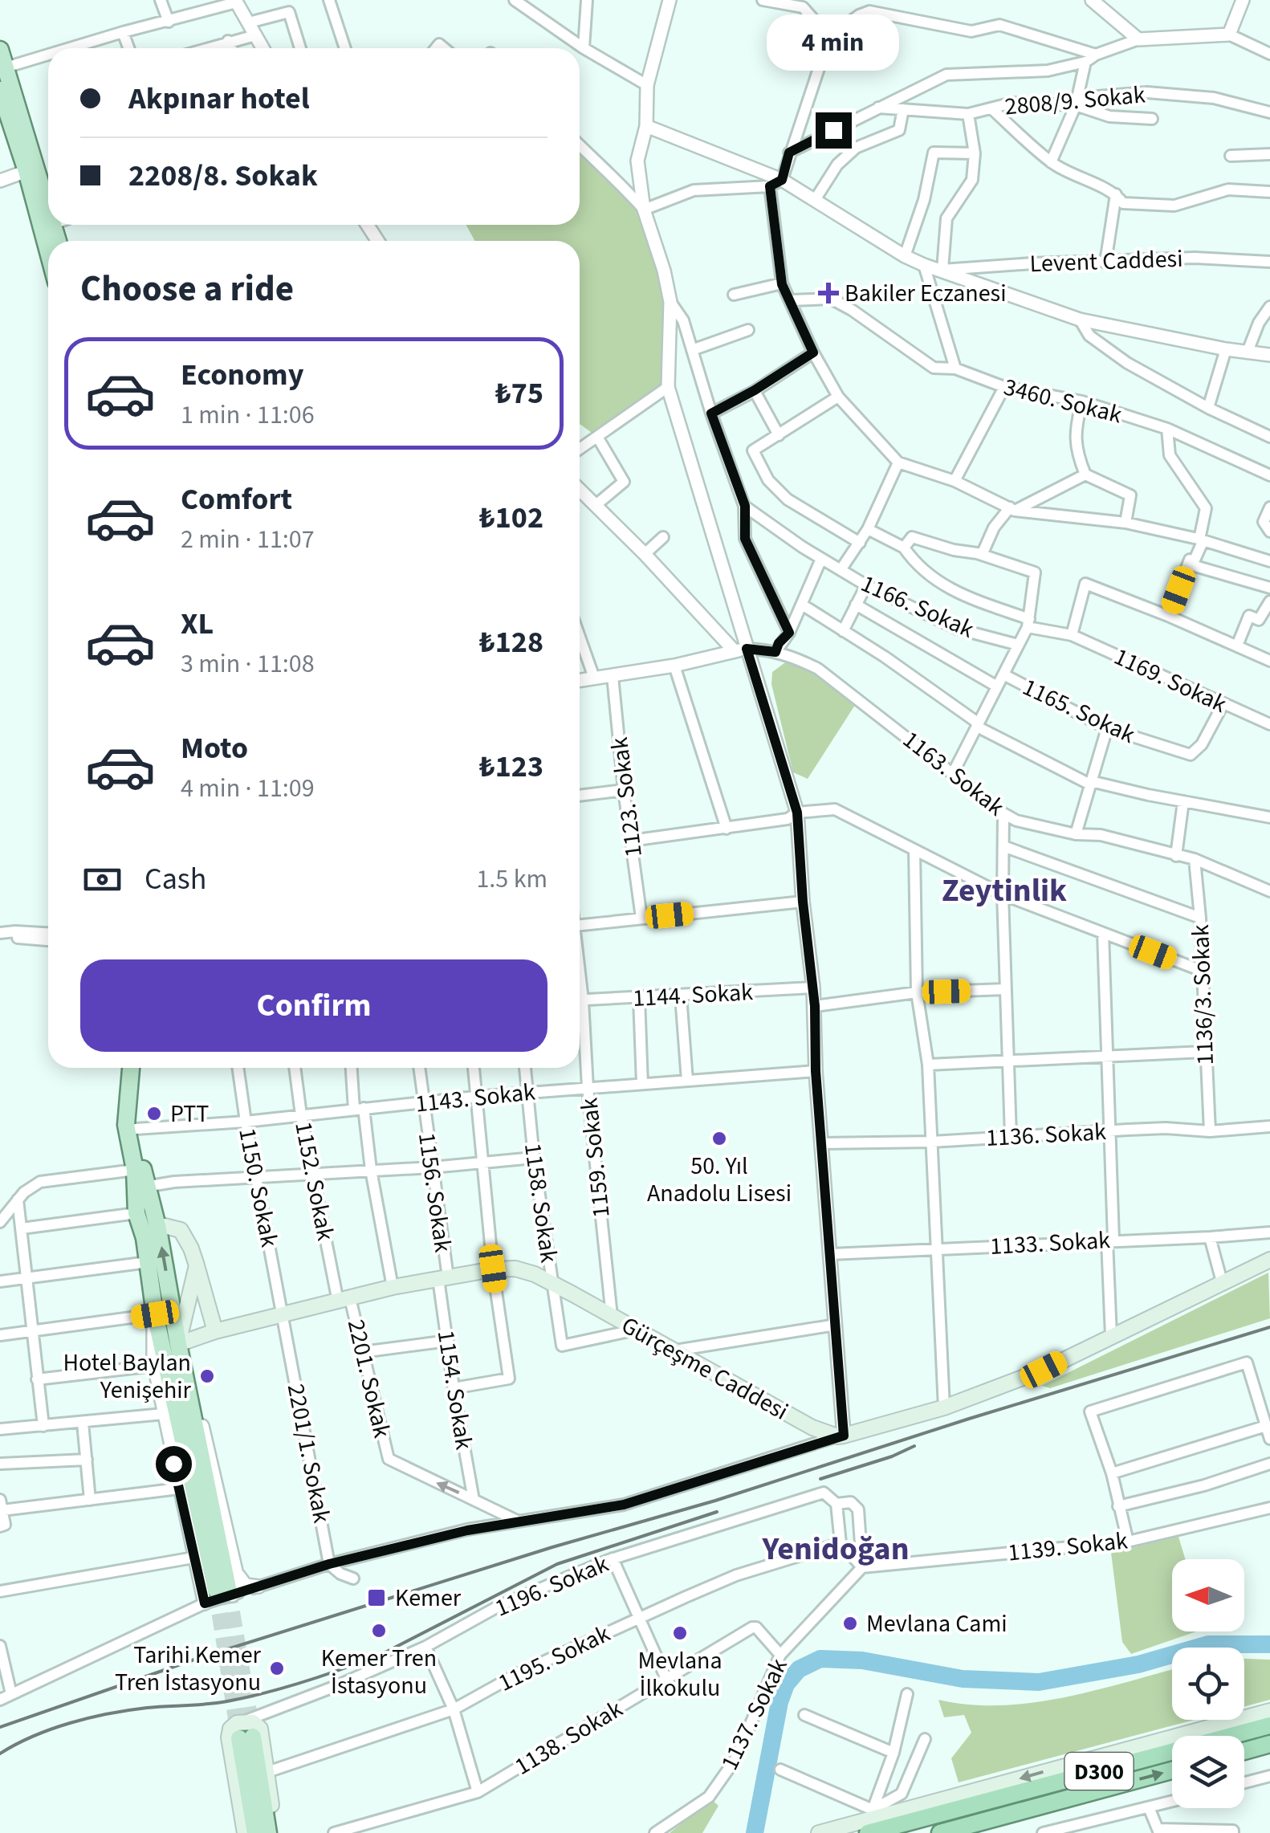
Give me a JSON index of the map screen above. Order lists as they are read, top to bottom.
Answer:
{
  "streets": {
    "highway": ["D300"],
    "main road": ["Gürçeşme Caddesi"],
    "street": [
      "2808/9. Sokak",
      "Levent Caddesi",
      "3460. Sokak",
      "1166. Sokak",
      "1169. Sokak",
      "1165. Sokak",
      "1163. Sokak",
      "1123. Sokak",
      "1144. Sokak",
      "1136/3. Sokak",
      "1143. Sokak",
      "1136. Sokak",
      "1159. Sokak",
      "1152. Sokak",
      "1150. Sokak",
      "1156. Sokak",
      "1158. Sokak",
      "1133. Sokak",
      "2201. Sokak",
      "1154. Sokak",
      "2201/1. Sokak",
      "1139. Sokak",
      "1196. Sokak",
      "1195. Sokak",
      "1137. Sokak",
      "1138. Sokak"
    ]
  },
  "crossings": [
    ["1169. Sokak", "1165. Sokak"],
    ["1163. Sokak", "1136/3. Sokak"],
    ["1136/3. Sokak", "1136. Sokak"],
    ["1143. Sokak", "1159. Sokak"],
    ["1143. Sokak", "1152. Sokak"],
    ["1143. Sokak", "1150. Sokak"],
    ["1143. Sokak", "1156. Sokak"],
    ["1143. Sokak", "1158. Sokak"],
    ["1159. Sokak", "Gürçeşme Caddesi"],
    ["1152. Sokak", "Gürçeşme Caddesi"],
    ["1152. Sokak", "2201. Sokak"],
    ["1150. Sokak", "Gürçeşme Caddesi"],
    ["1150. Sokak", "2201/1. Sokak"],
    ["1156. Sokak", "Gürçeşme Caddesi"],
    ["1156. Sokak", "1154. Sokak"],
    ["1158. Sokak", "Gürçeşme Caddesi"],
    ["Gürçeşme Caddesi", "2201. Sokak"],
    ["Gürçeşme Caddesi", "1154. Sokak"],
    ["Gürçeşme Caddesi", "2201/1. Sokak"],
    ["2201. Sokak", "1154. Sokak"],
    ["1139. Sokak", "1137. Sokak"],
    ["1137. Sokak", "1138. Sokak"]
  ],
  "one_way": ["2201. Sokak"],
  "districts": ["Zeytinlik", "Yenidoğan"],
  "places": {
    "health": ["Bakiler Eczanesi"],
    "other": [
      "PTT",
      "50. Yıl Anadolu Lisesi",
      "Hotel Baylan Yenişehir",
      "Mevlana Cami",
      "Kemer Tren İstasyonu",
      "Mevlana İlkokulu",
      "Tarihi Kemer Tren İstasyonu"
    ],
    "transit": ["Kemer"]
  },
  "north": "left",
  "page": {
    "bubble": "4 min",
    "banner": ["Akpınar hotel", "2208/8. Sokak"],
    "heading": "Choose a ride",
    "list": [
      {
        "name": "Economy",
        "note": "1 min · 11:06",
        "value": "₺75"
      },
      {
        "name": "Comfort",
        "note": "2 min · 11:07",
        "value": "₺102"
      },
      {
        "name": "XL",
        "note": "3 min · 11:08",
        "value": "₺128"
      },
      {
        "name": "Moto",
        "note": "4 min · 11:09",
        "value": "₺123"
      }
    ],
    "pay": ["Cash", "1.5 km"],
    "buttons": "Confirm"
  }
}
